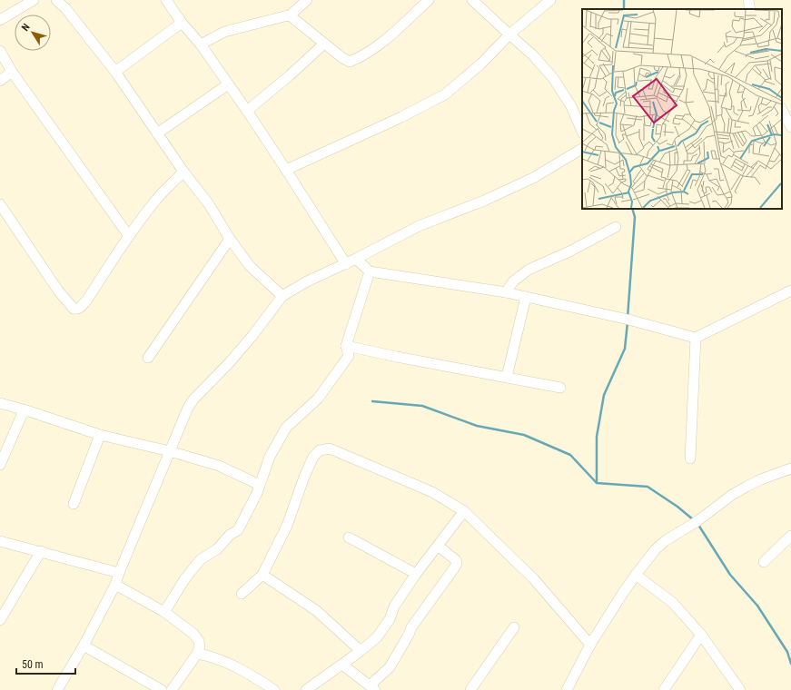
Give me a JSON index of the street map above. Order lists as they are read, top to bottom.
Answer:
{
  "scale_bar": "50 m",
  "north": "top left"
}
